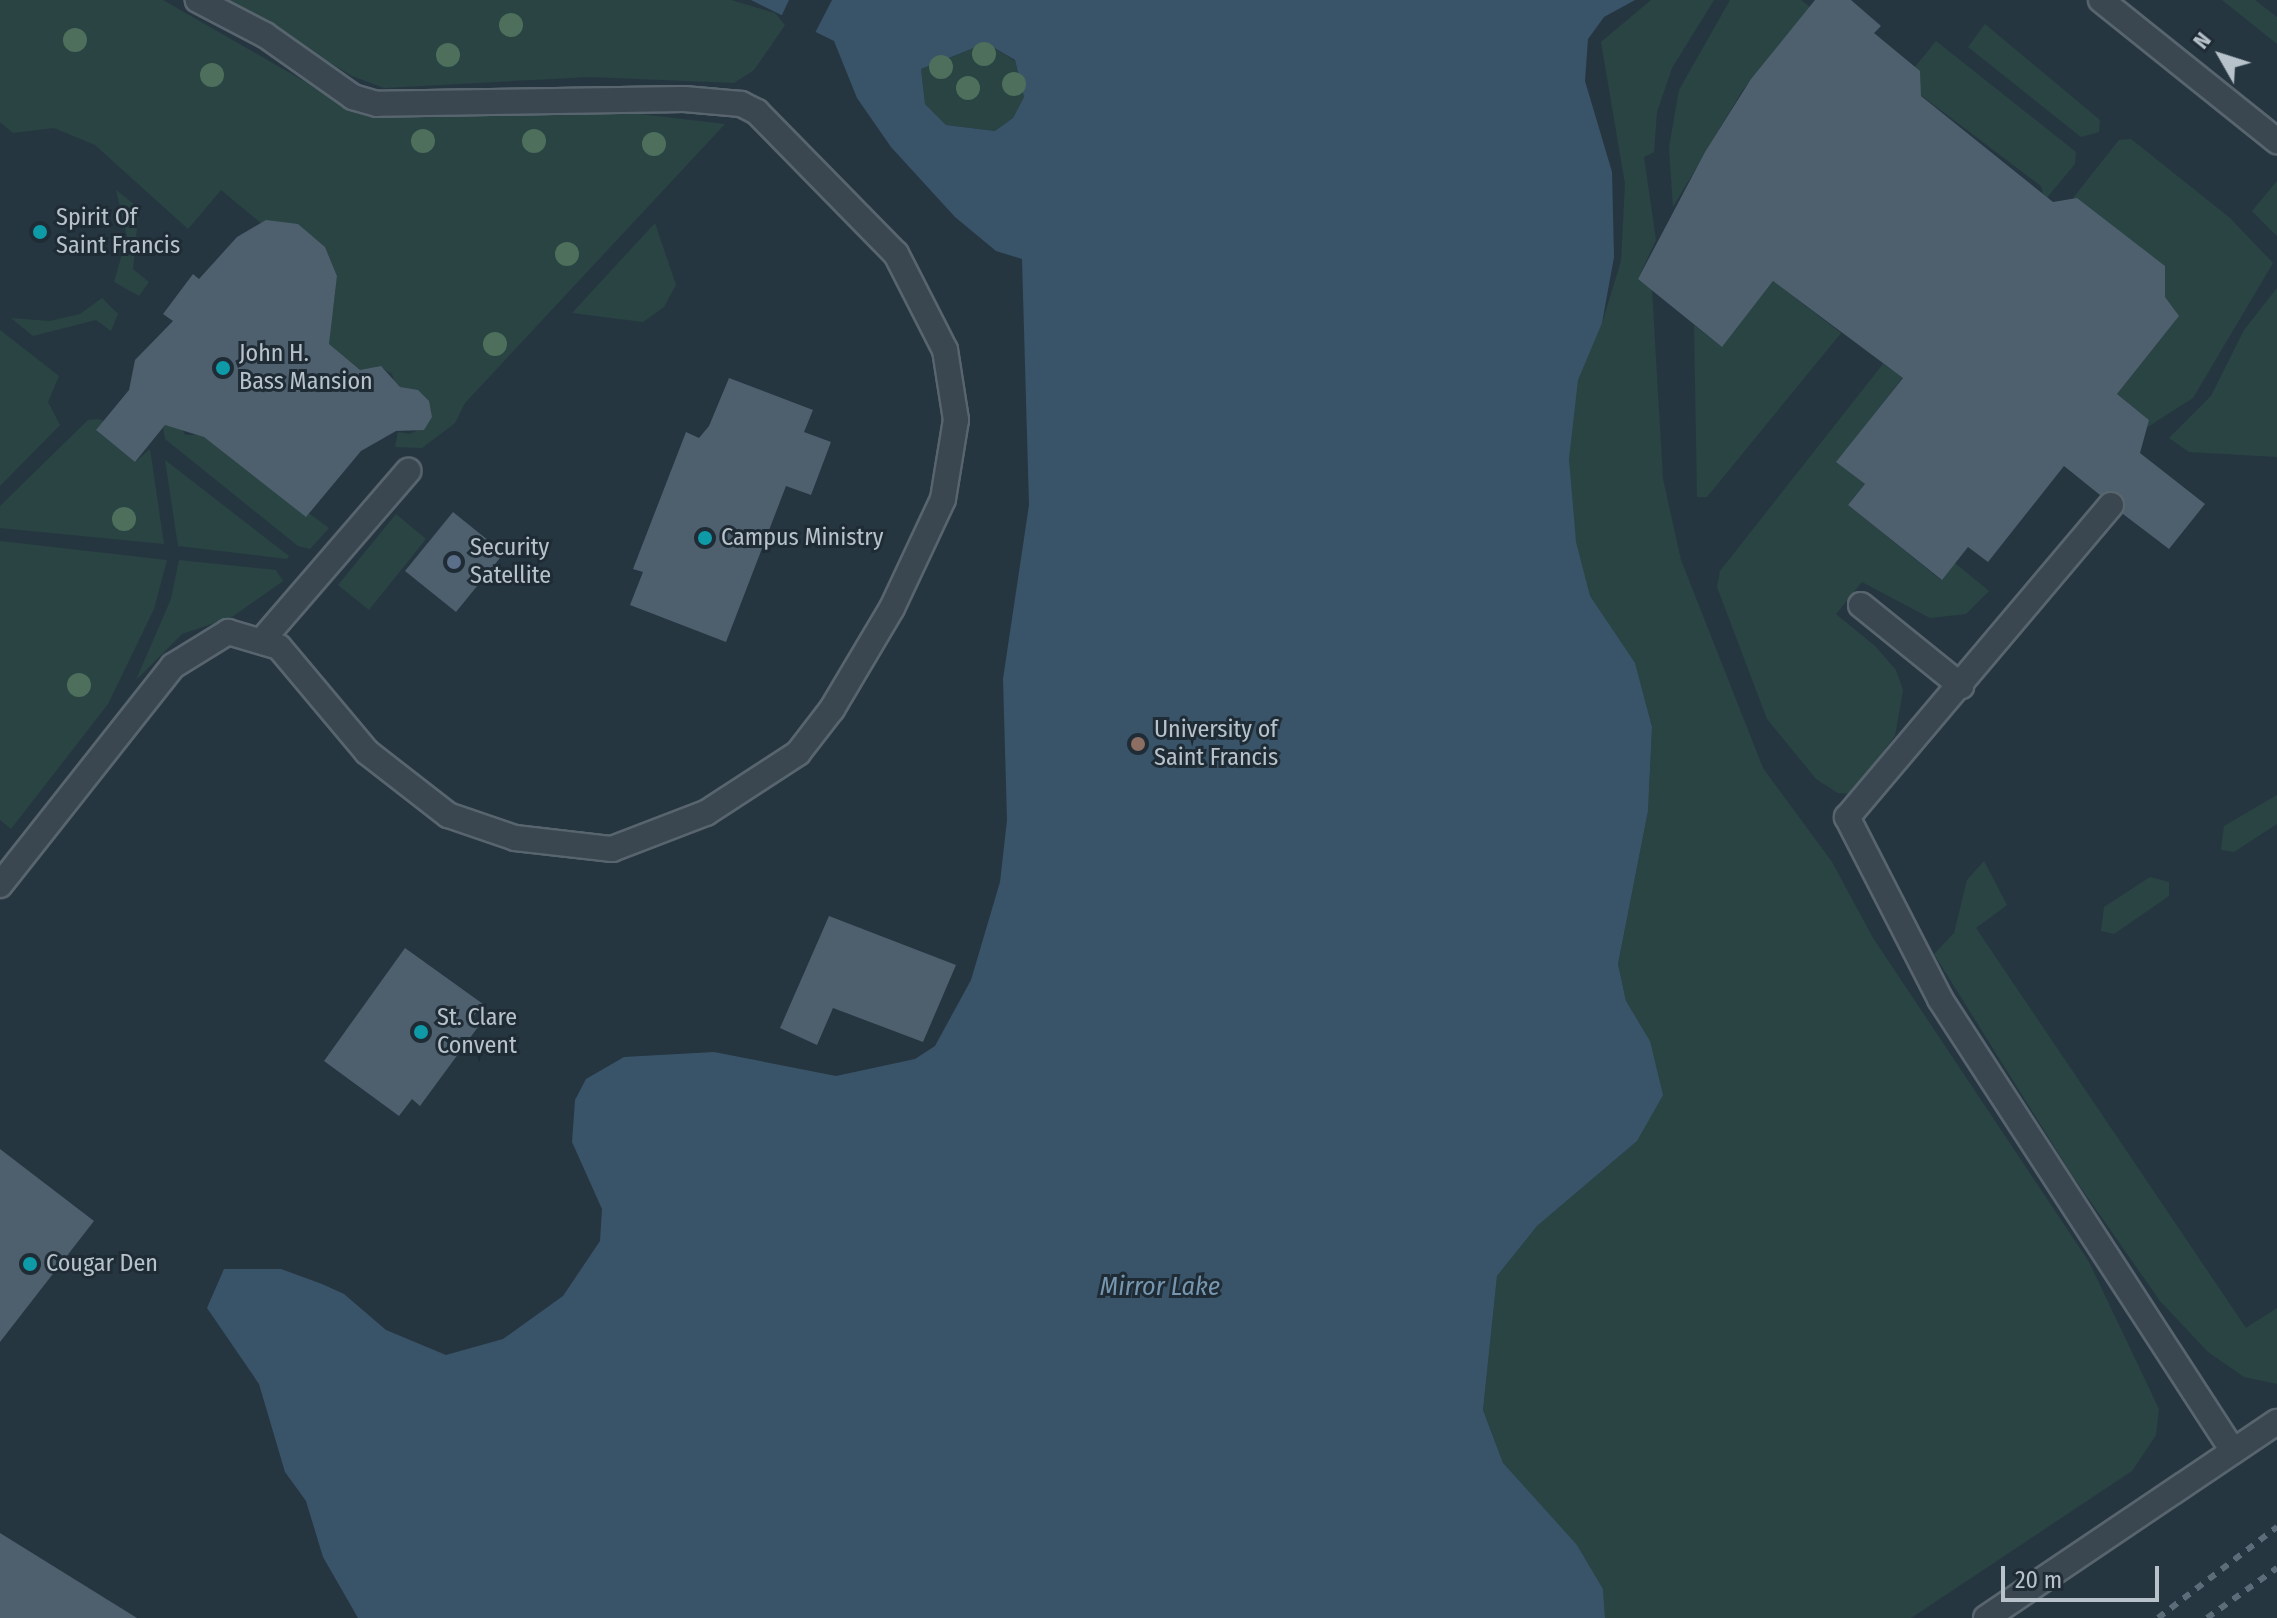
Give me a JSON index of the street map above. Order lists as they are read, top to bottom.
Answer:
{
  "water": ["Mirror Lake"],
  "places": [
    "Spirit Of Saint Francis",
    "John H. Bass Mansion",
    "Campus Ministry",
    "Security Satellite",
    "University of Saint Francis",
    "St. Clare Convent",
    "Cougar Den"
  ],
  "scale_bar": "20 m",
  "north": "top left"
}
